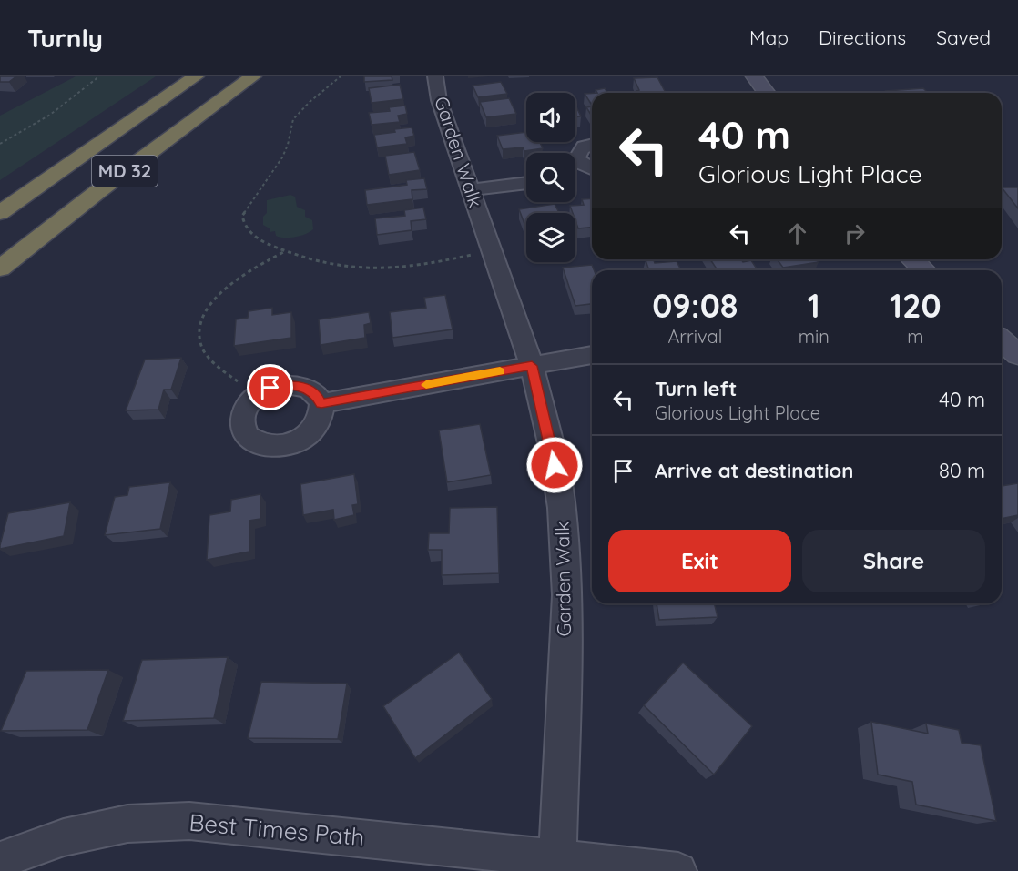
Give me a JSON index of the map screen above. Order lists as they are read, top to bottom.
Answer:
{
  "streets": {
    "highway": ["MD 32"],
    "street": ["Garden Walk", "Best Times Path"]
  },
  "crossings": [
    ["Garden Walk", "Best Times Path"]
  ],
  "page": {
    "header": "Turnly",
    "nav": ["Map", "Directions", "Saved"],
    "turn": ["40 m", "Glorious Light Place"],
    "eta": [
      "09:08",
      "Arrival",
      "1",
      "min",
      "120",
      "m"
    ],
    "list": [
      {
        "name": "Turn left",
        "note": "Glorious Light Place",
        "value": "40 m"
      },
      {
        "name": "Arrive at destination",
        "value": "80 m"
      }
    ],
    "buttons": ["Exit", "Share"]
  }
}
